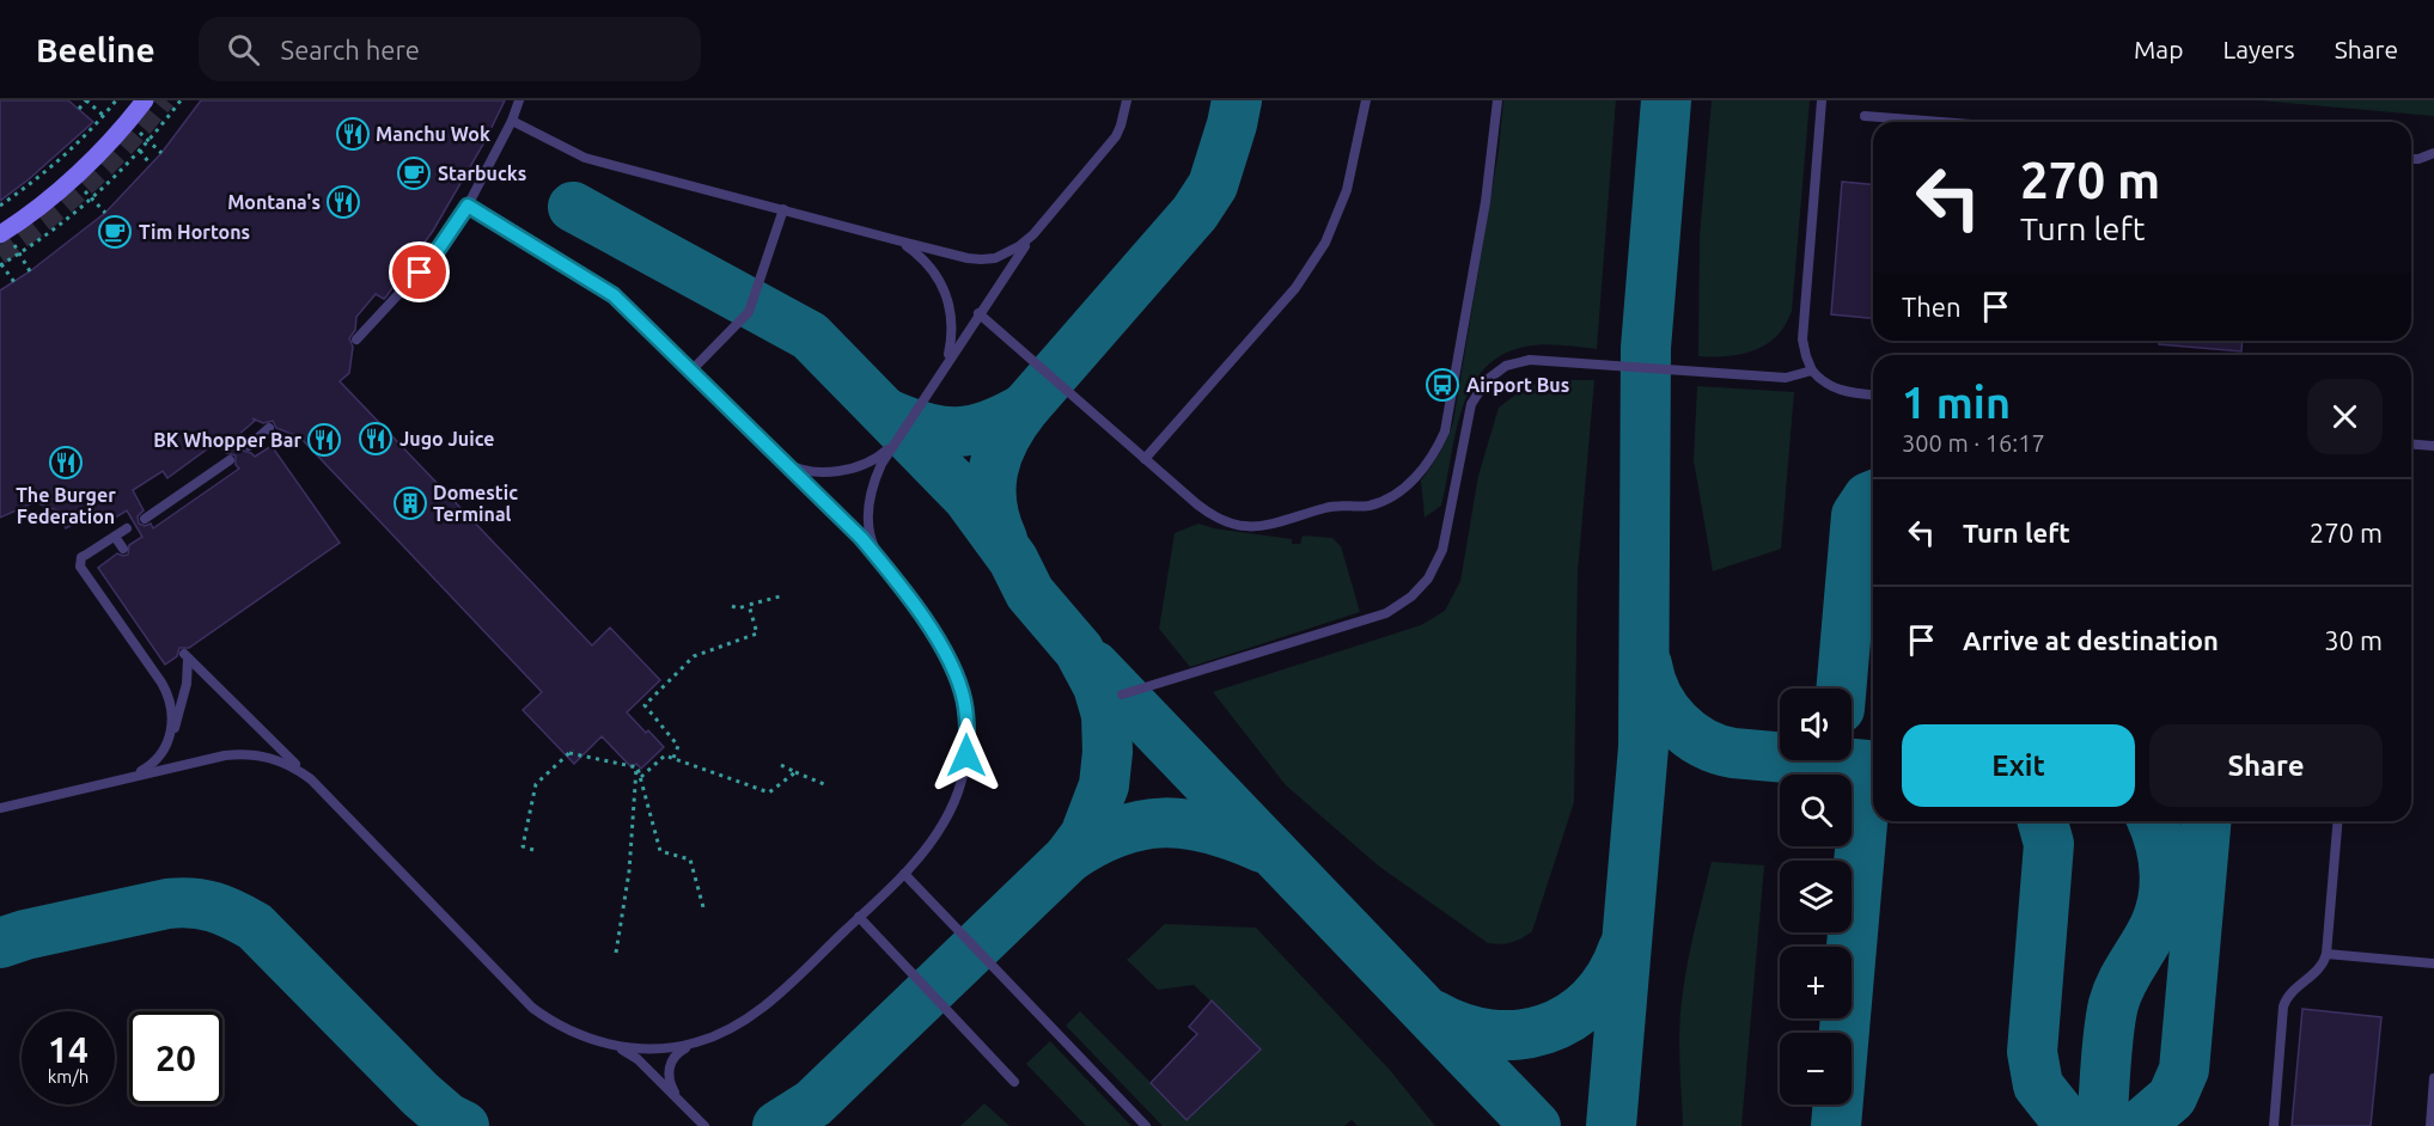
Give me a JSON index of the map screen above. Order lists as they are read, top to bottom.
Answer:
{
  "places": {
    "restaurant": [
      "Manchu Wok",
      "Montana's",
      "Jugo Juice",
      "BK Whopper Bar",
      "The Burger Federation"
    ],
    "cafe": ["Starbucks", "Tim Hortons"],
    "bus stop": ["Airport Bus"],
    "building": ["Domestic Terminal"]
  },
  "page": {
    "header": "Beeline",
    "search": "Search here",
    "nav": ["Map", "Layers", "Share"],
    "turn": ["270 m", "Turn left"],
    "then": "Then",
    "heading": ["1 min", "300 m · 16:17"],
    "list": [
      {
        "name": "Turn left",
        "value": "270 m"
      },
      {
        "name": "Arrive at destination",
        "value": "30 m"
      }
    ],
    "map_buttons": ["+", "−"],
    "buttons": ["Exit", "Share"],
    "speed": "14 km/h",
    "limit": "20"
  }
}
